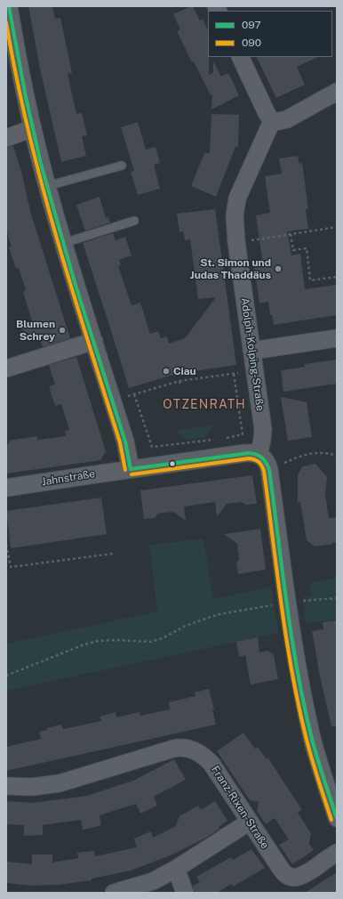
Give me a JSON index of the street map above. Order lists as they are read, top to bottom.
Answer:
{
  "streets": {
    "street": ["Adolph-Kolping-Straße", "Jahnstraße", "Franz-Rixen-Straße"]
  },
  "crossings": [
    ["Adolph-Kolping-Straße", "Jahnstraße"]
  ],
  "districts": ["OTZENRATH"],
  "places": ["St. Simon und Judas Thaddäus", "Blumen Schrey", "Ciau"],
  "lines": ["transit line 097", "transit line 090"],
  "legend": ["097", "090"]
}
